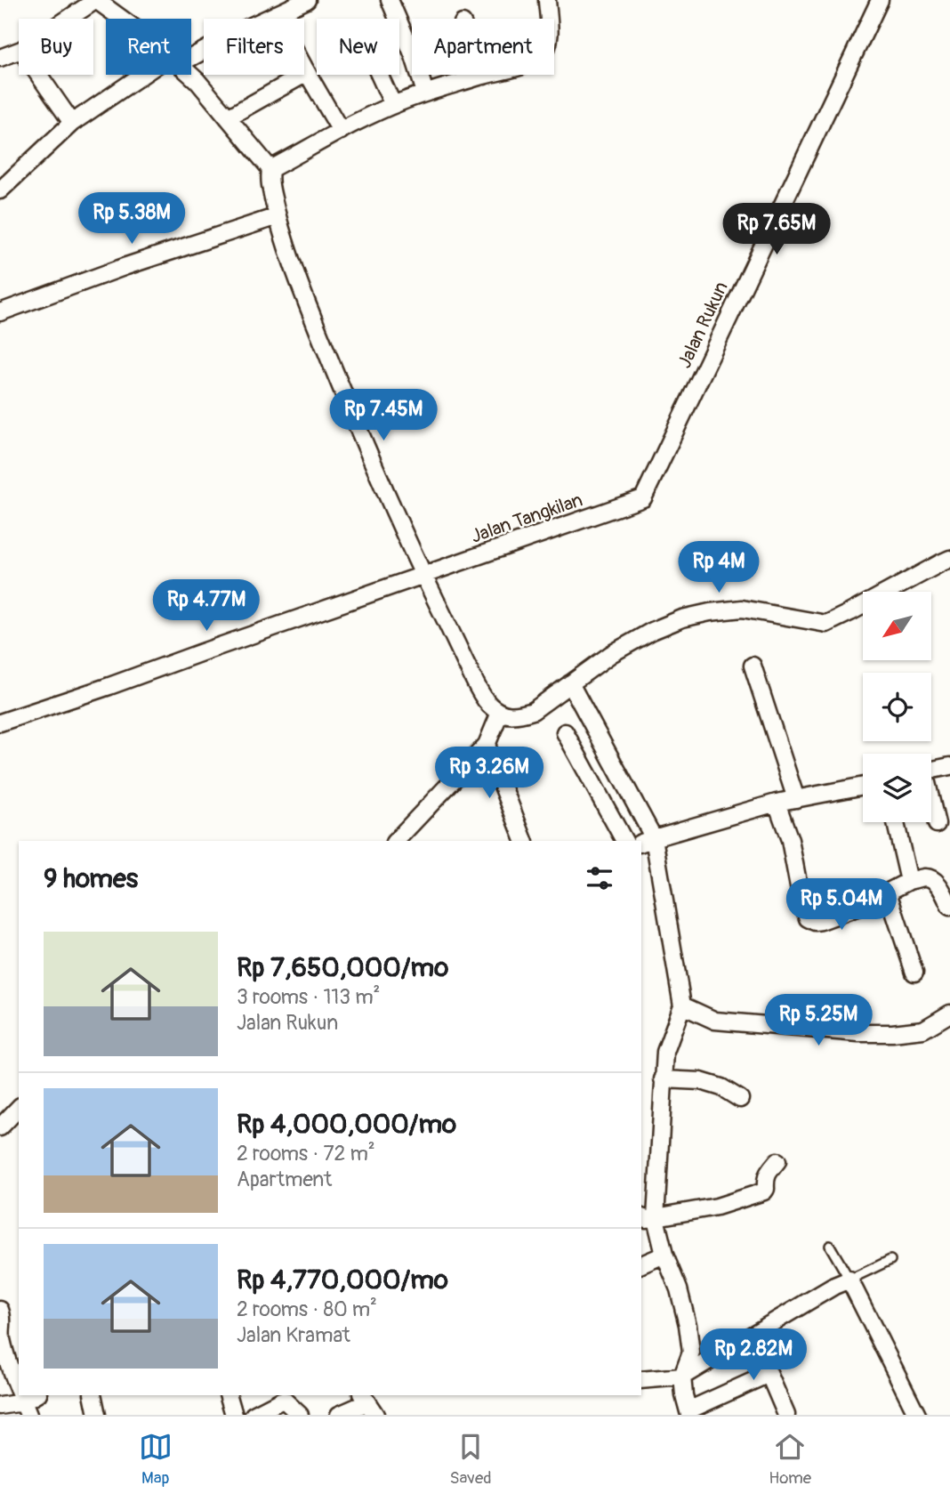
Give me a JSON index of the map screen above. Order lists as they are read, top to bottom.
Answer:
{
  "streets": {
    "street": ["Jalan Rukun", "Jalan Tangkilan"]
  },
  "crossings": [
    ["Jalan Rukun", "Jalan Tangkilan"]
  ],
  "north": "bottom left",
  "page": {
    "chip": [
      "Buy",
      "Rent",
      "Filters",
      "New",
      "Apartment"
    ],
    "price": [
      "Rp 5.38M",
      "Rp 7.65M",
      "Rp 7.45M",
      "Rp 4M",
      "Rp 4.77M",
      "Rp 3.26M",
      "Rp 5.04M",
      "Rp 5.25M",
      "Rp 2.82M"
    ],
    "heading": "9 homes",
    "list": [
      {
        "name": "Rp 7,650,000/mo",
        "note": "3 rooms · 113 m² · Jalan Rukun"
      },
      {
        "name": "Rp 4,000,000/mo",
        "note": "2 rooms · 72 m² · Apartment"
      },
      {
        "name": "Rp 4,770,000/mo",
        "note": "2 rooms · 80 m² · Jalan Kramat"
      }
    ],
    "tabs": ["Map", "Saved", "Home"]
  }
}
